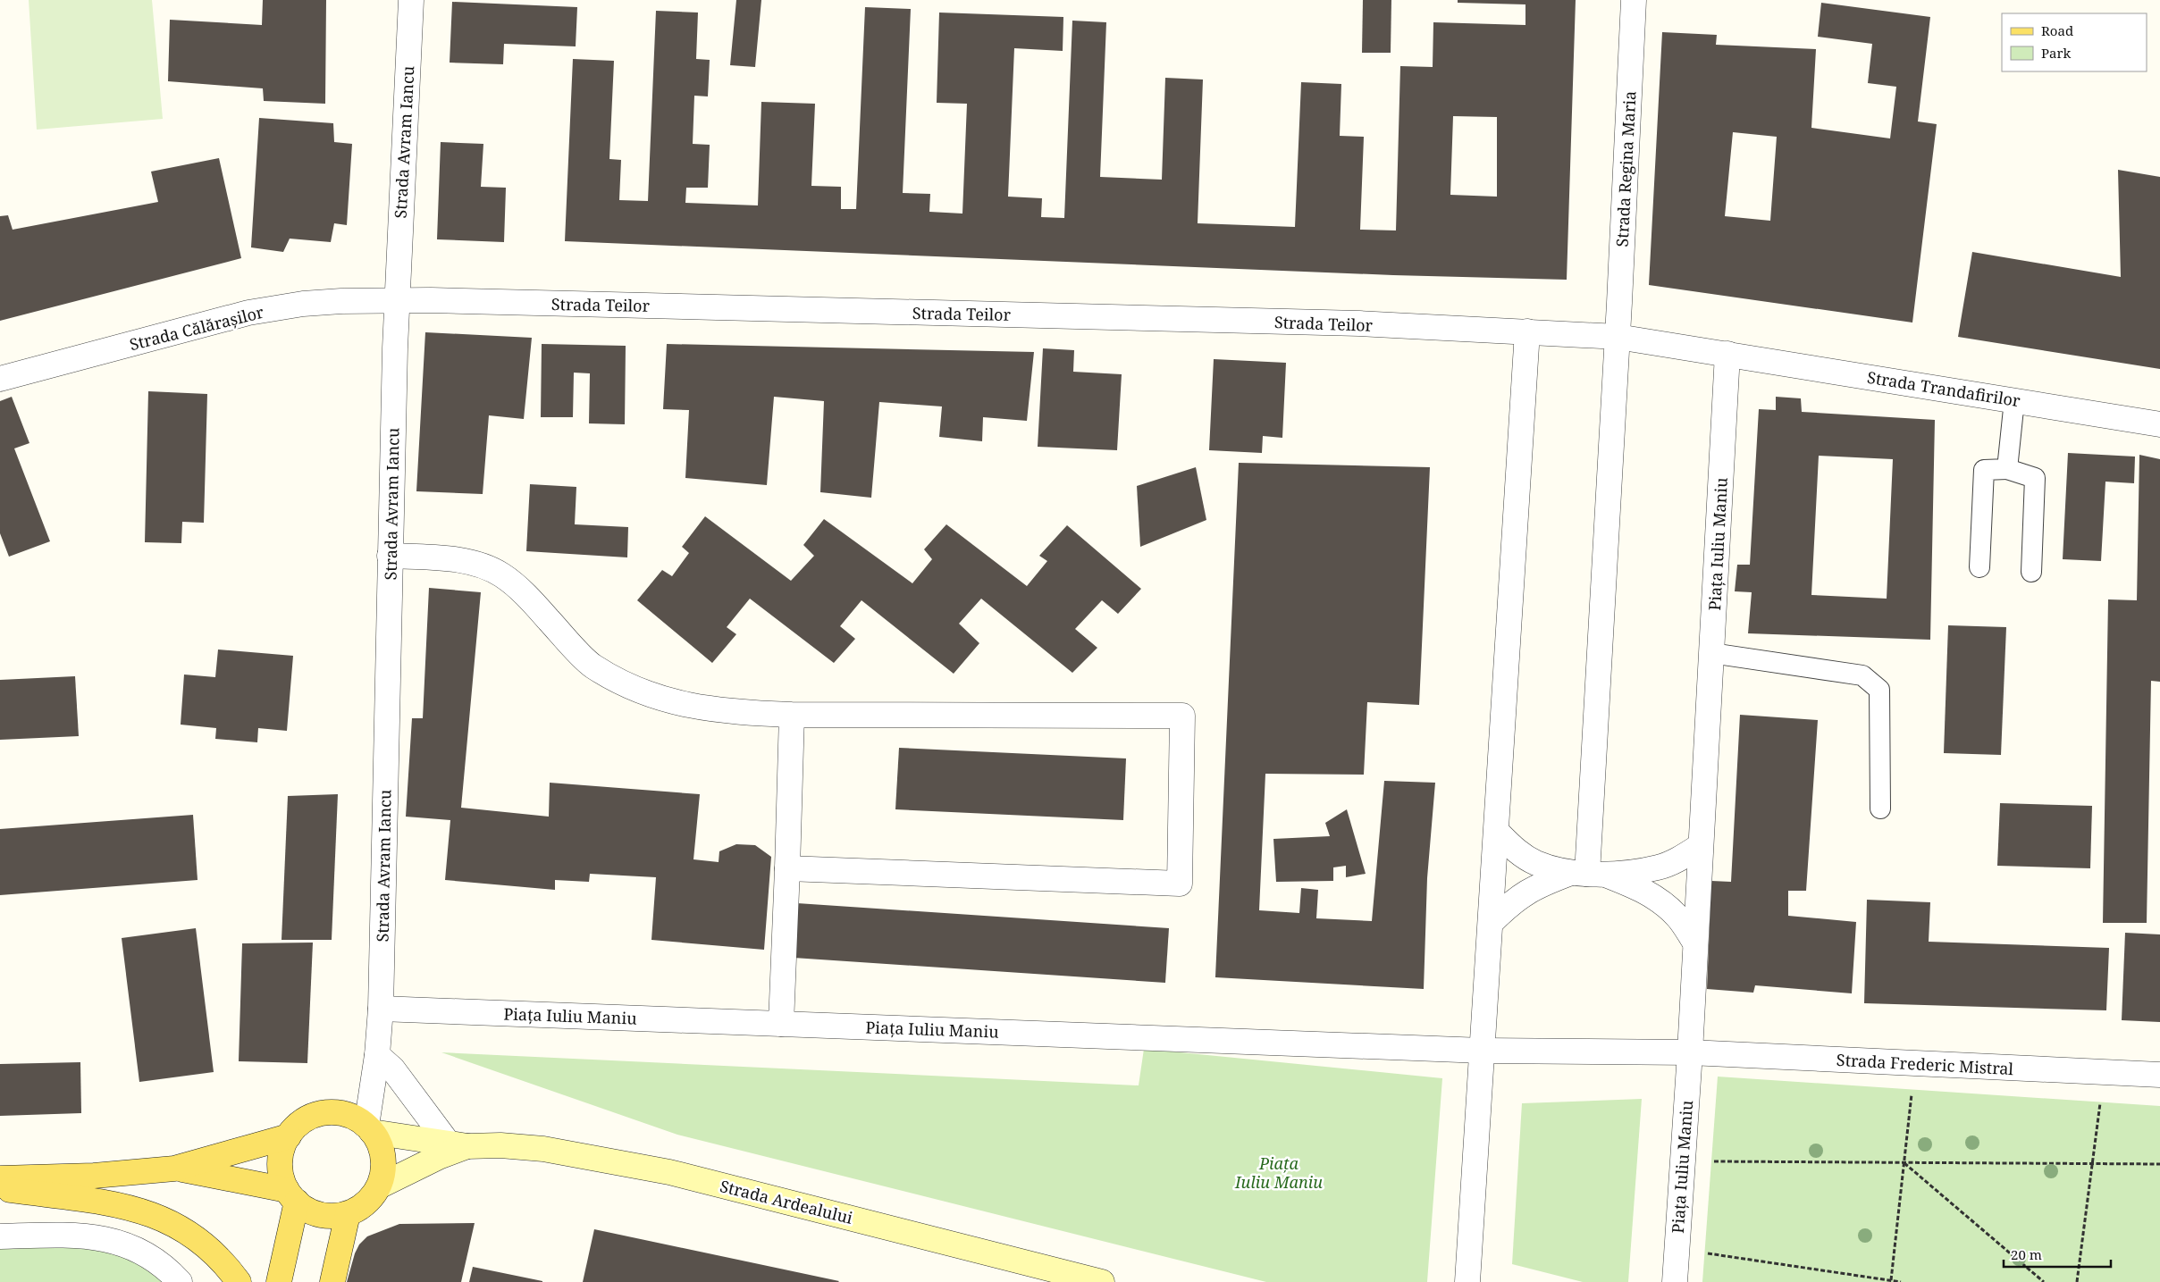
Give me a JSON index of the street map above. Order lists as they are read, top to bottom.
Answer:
{
  "streets": {
    "main road": ["Strada Ardealului"],
    "street": [
      "Strada Avram Iancu",
      "Strada Regina Maria",
      "Strada Teilor",
      "Strada Călărașilor",
      "Strada Trandafirilor",
      "Piața Iuliu Maniu",
      "Strada Frederic Mistral"
    ]
  },
  "crossings": [
    ["Strada Avram Iancu", "Strada Teilor"],
    ["Strada Avram Iancu", "Strada Călărașilor"],
    ["Strada Avram Iancu", "Piața Iuliu Maniu"],
    ["Strada Avram Iancu", "Strada Ardealului"],
    ["Strada Teilor", "Strada Călărașilor"],
    ["Strada Trandafirilor", "Piața Iuliu Maniu"],
    ["Piața Iuliu Maniu", "Strada Frederic Mistral"]
  ],
  "parks": ["Piața Iuliu Maniu"],
  "legend": ["Road", "Park"],
  "scale_bar": "20 m"
}
